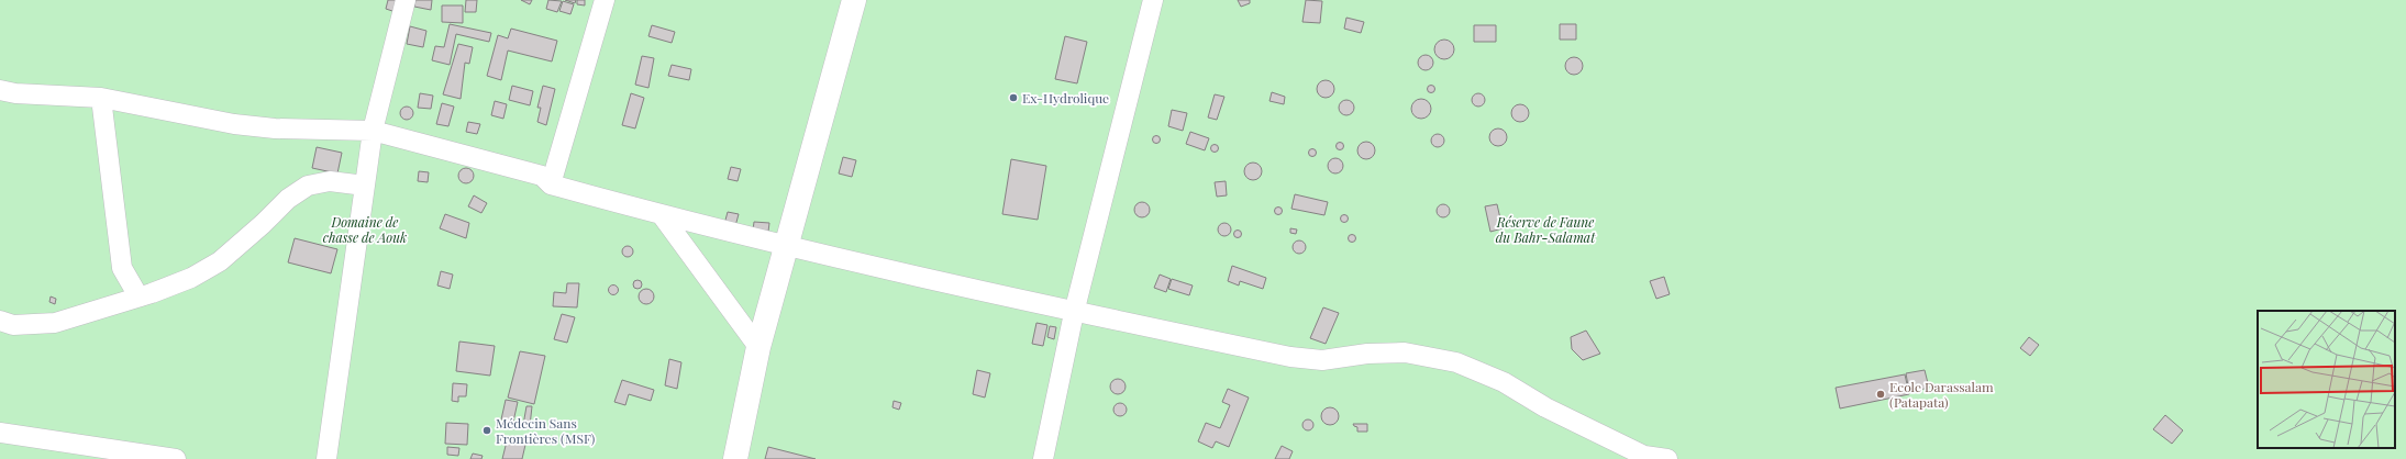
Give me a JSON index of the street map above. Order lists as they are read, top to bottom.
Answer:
{
  "parks": ["Domaine de chasse de Aouk", "Réserve de Faune du Bahr-Salamat"],
  "places": ["Ex-Hydrolique", "Ecole Darassalam (Patapata)", "Médecin Sans Frontières (MSF)"]
}
